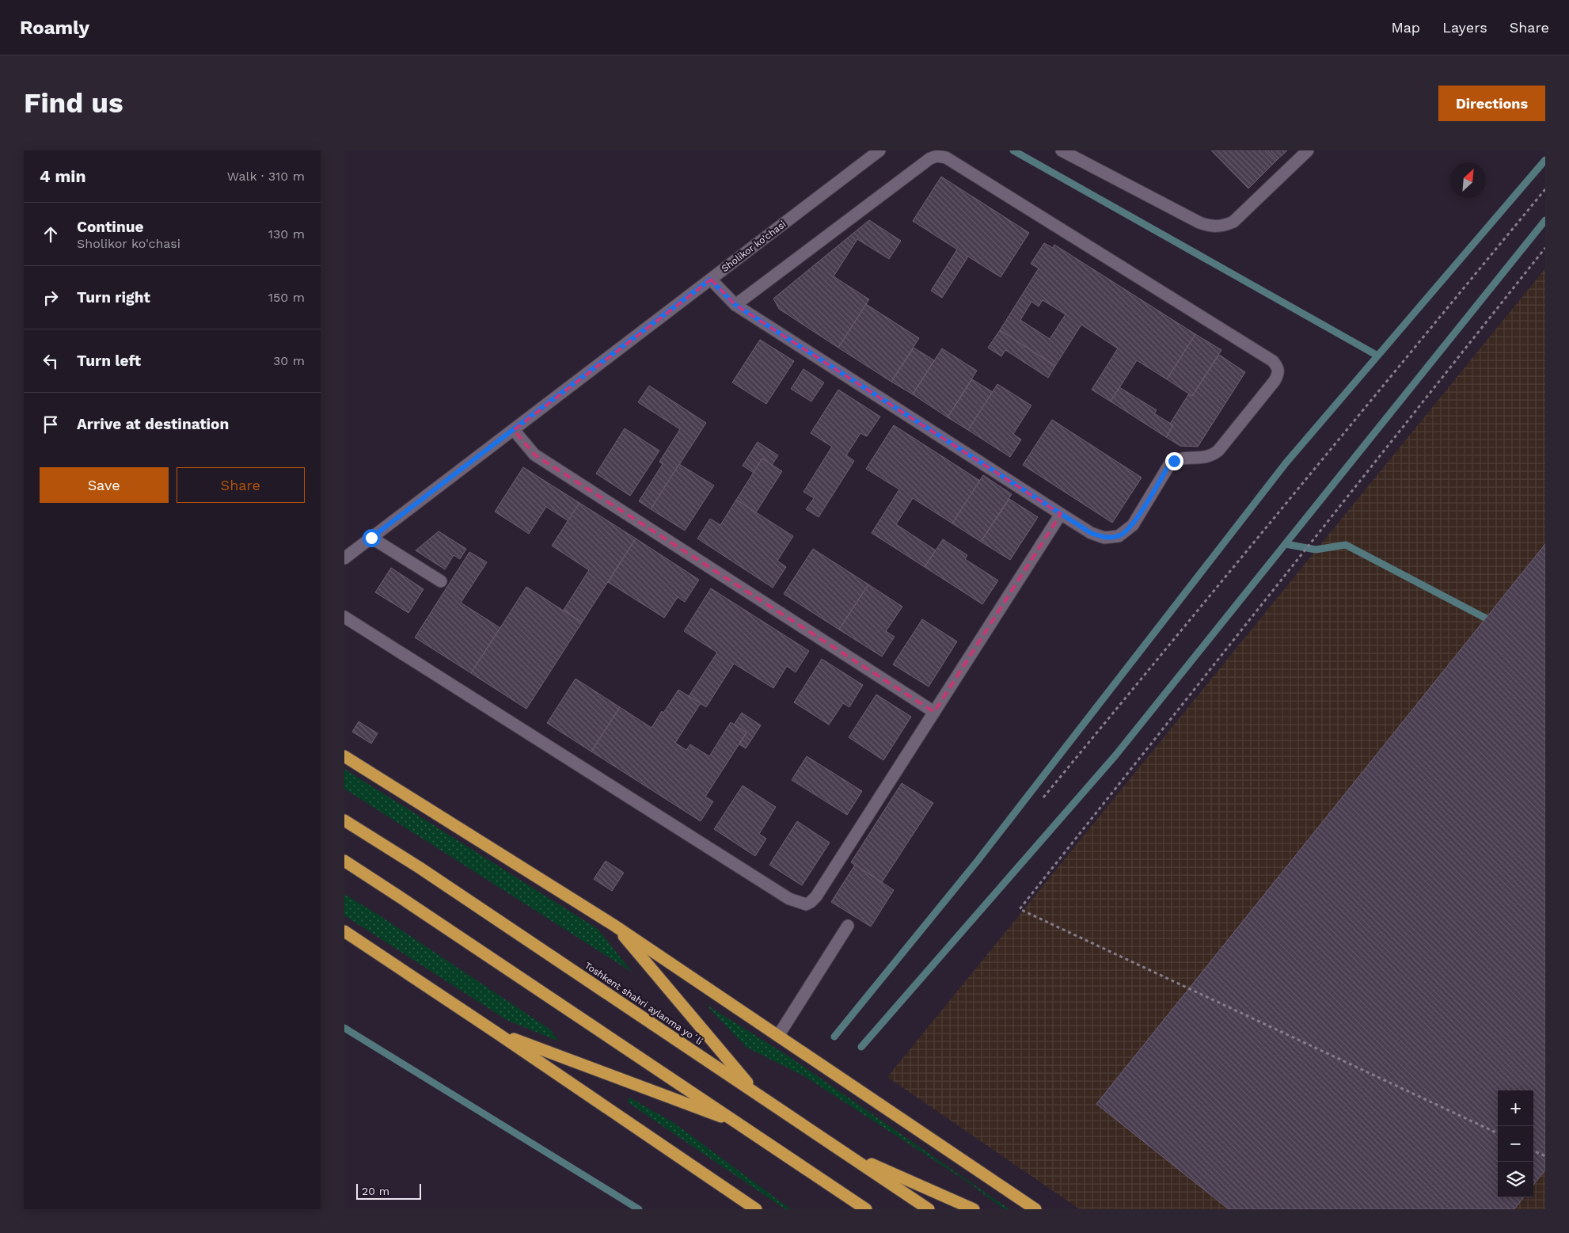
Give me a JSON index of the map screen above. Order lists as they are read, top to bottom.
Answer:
{
  "streets": {
    "highway": ["Toshkent shahri aylanma yoʻli"],
    "street": ["Sholikor ko'chasi"]
  },
  "scale_bar": "20 m",
  "north": "top right",
  "page": {
    "header": "Roamly",
    "nav": ["Map", "Layers", "Share"],
    "buttons": [
      "Directions",
      ["Save", "Share"]
    ],
    "title": "Find us",
    "heading": ["4 min", "Walk · 310 m"],
    "list": [
      ["Continue", "Sholikor ko'chasi", "130 m"],
      ["Turn right", "150 m"],
      ["Turn left", "30 m"],
      "Arrive at destination"
    ],
    "map_buttons": ["+", "−"],
    "scale": "20 m"
  }
}
